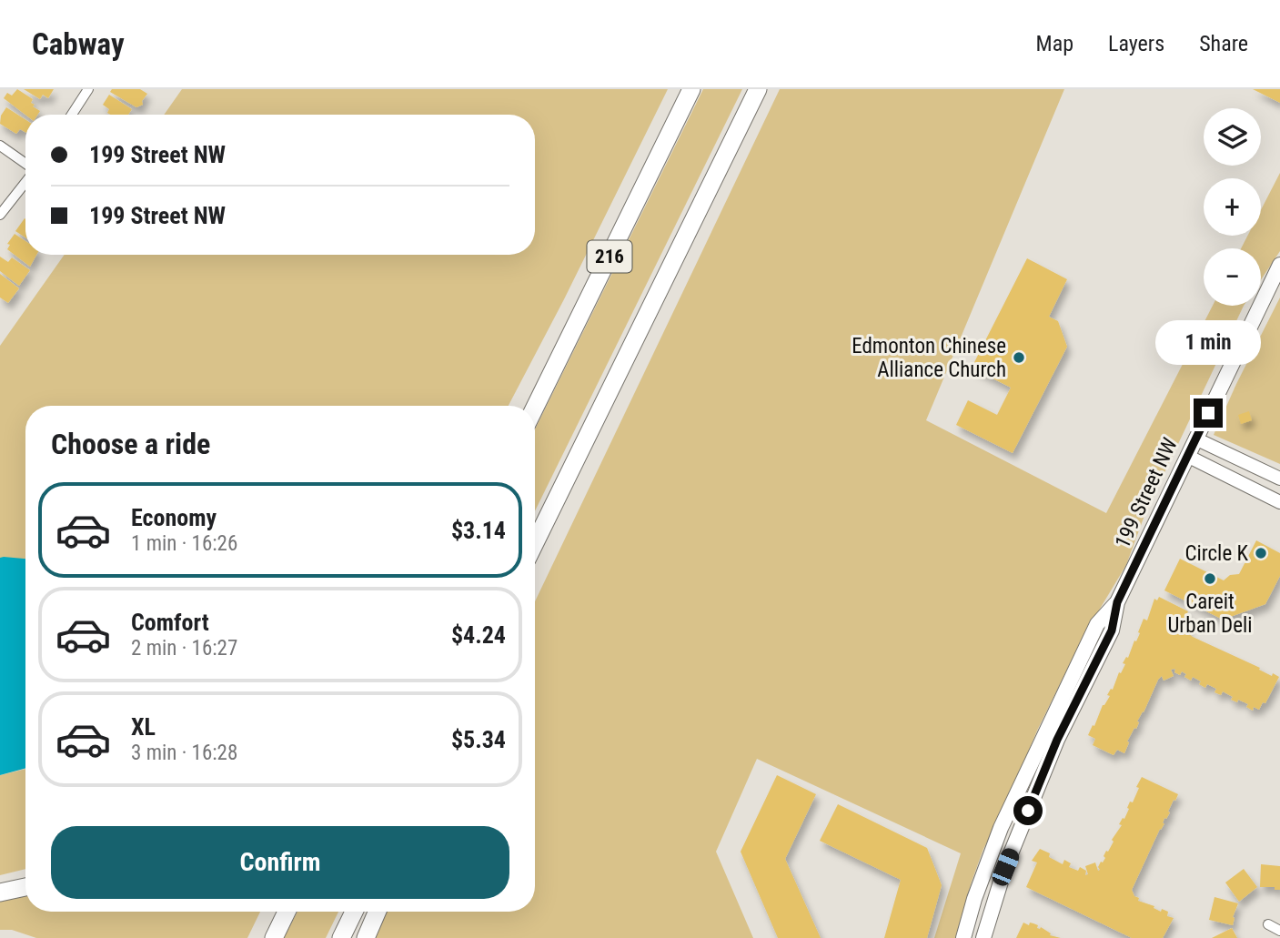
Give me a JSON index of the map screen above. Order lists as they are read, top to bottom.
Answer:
{
  "streets": {
    "highway": ["216"],
    "main road": ["199 Street NW"]
  },
  "places": ["Edmonton Chinese Alliance Church", "Circle K", "Careit Urban Deli"],
  "page": {
    "header": "Cabway",
    "nav": ["Map", "Layers", "Share"],
    "map_buttons": ["+", "−"],
    "banner": ["199 Street NW", "199 Street NW"],
    "bubble": "1 min",
    "heading": "Choose a ride",
    "list": [
      {
        "name": "Economy",
        "note": "1 min · 16:26",
        "value": "$3.14"
      },
      {
        "name": "Comfort",
        "note": "2 min · 16:27",
        "value": "$4.24"
      },
      {
        "name": "XL",
        "note": "3 min · 16:28",
        "value": "$5.34"
      }
    ],
    "buttons": "Confirm"
  }
}
